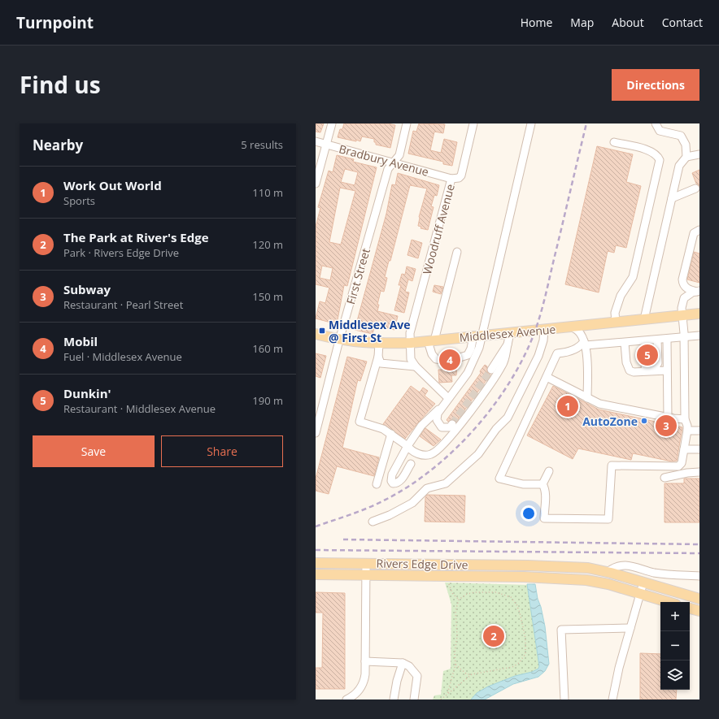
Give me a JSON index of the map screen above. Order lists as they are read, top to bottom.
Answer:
{
  "streets": {
    "main road": ["Middlesex Avenue", "Rivers Edge Drive"],
    "street": ["Bradbury Avenue", "Woodruff Avenue", "First Street"]
  },
  "crossings": [
    ["Bradbury Avenue", "Woodruff Avenue"],
    ["Bradbury Avenue", "First Street"],
    ["Woodruff Avenue", "Middlesex Avenue"],
    ["First Street", "Middlesex Avenue"]
  ],
  "places": {
    "transit": ["Middlesex Ave @ First St"],
    "other": ["AutoZone"]
  },
  "page": {
    "header": "Turnpoint",
    "nav": [
      "Home",
      "Map",
      "About",
      "Contact"
    ],
    "title": "Find us",
    "buttons": [
      "Directions",
      ["Save", "Share"]
    ],
    "heading": ["Nearby", "5 results"],
    "list": [
      {
        "mark": "1",
        "name": "Work Out World",
        "note": "Sports",
        "value": "110 m"
      },
      {
        "mark": "2",
        "name": "The Park at River's Edge",
        "note": "Park · Rivers Edge Drive",
        "value": "120 m"
      },
      {
        "mark": "3",
        "name": "Subway",
        "note": "Restaurant · Pearl Street",
        "value": "150 m"
      },
      {
        "mark": "4",
        "name": "Mobil",
        "note": "Fuel · Middlesex Avenue",
        "value": "160 m"
      },
      {
        "mark": "5",
        "name": "Dunkin'",
        "note": "Restaurant · Middlesex Avenue",
        "value": "190 m"
      }
    ],
    "pins": [
      "5",
      "4",
      "1",
      "3",
      "2"
    ],
    "map_buttons": ["+", "−"]
  }
}
